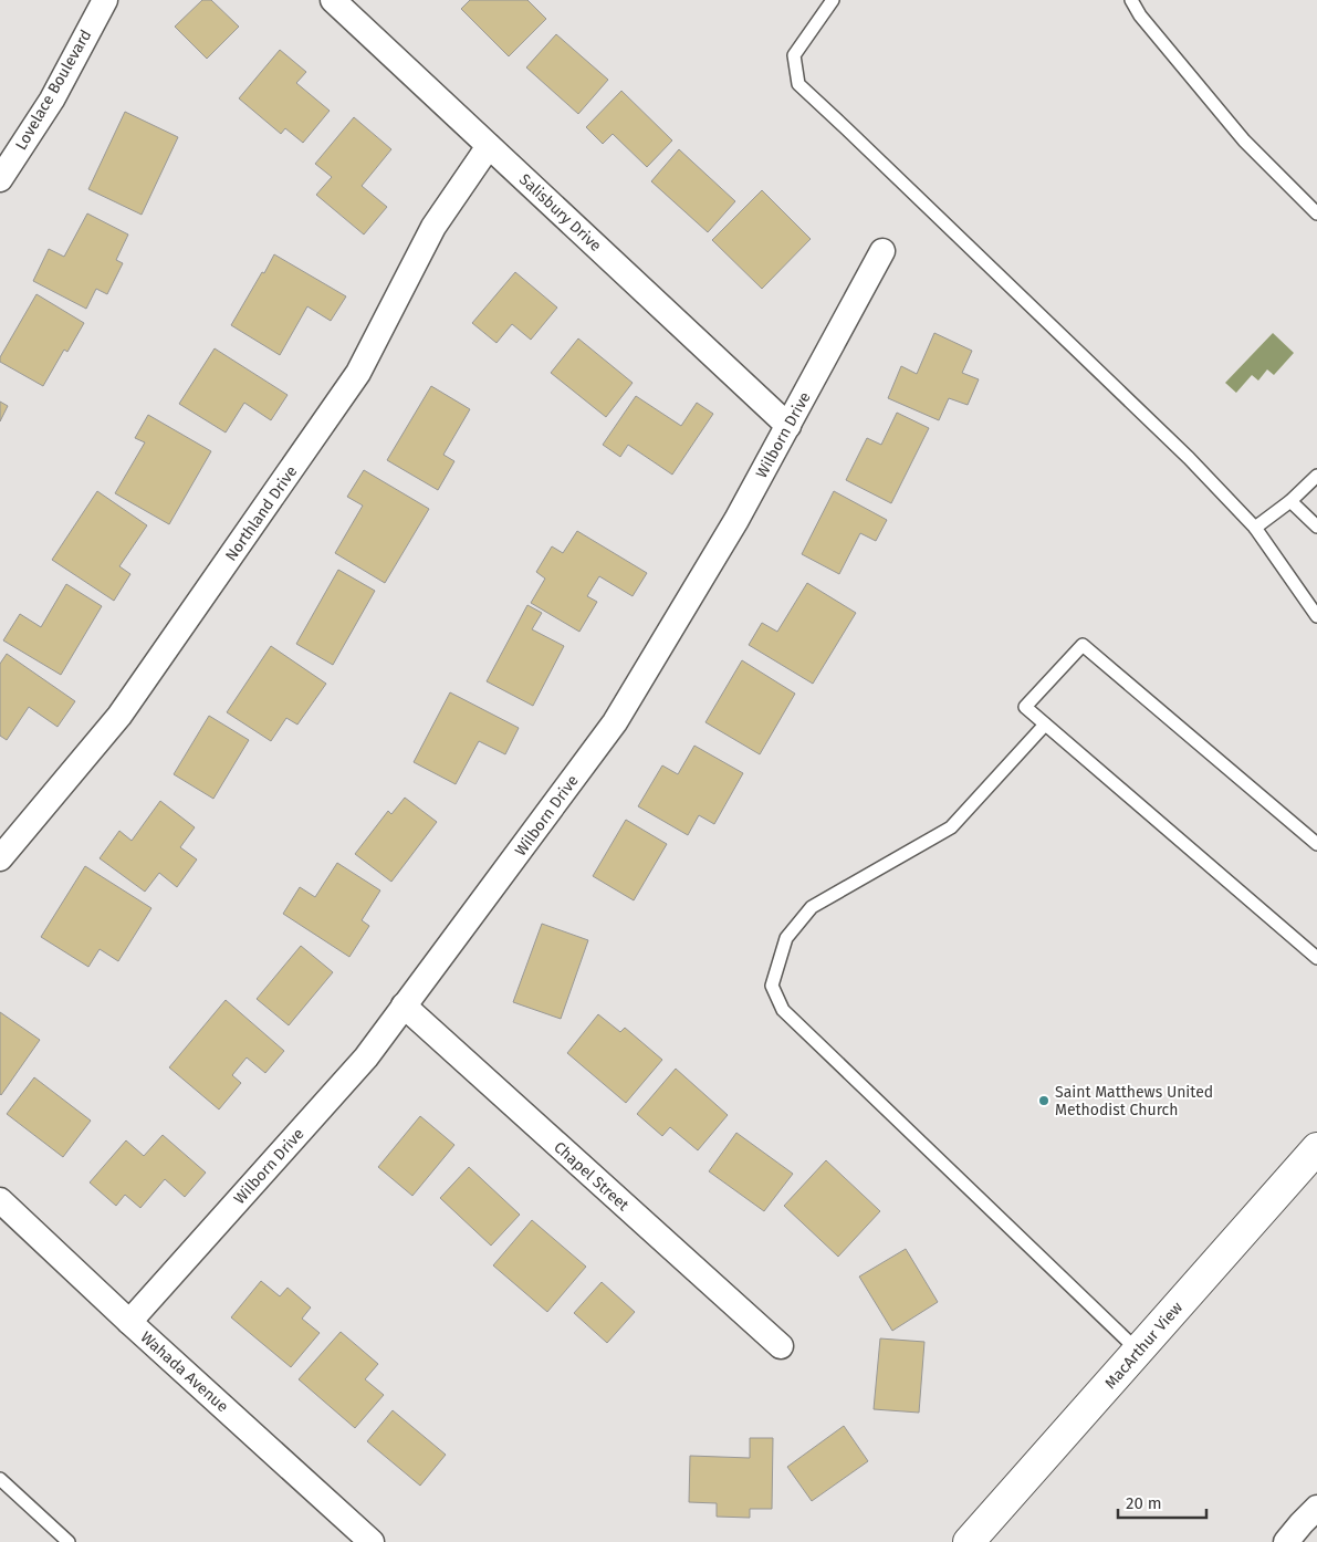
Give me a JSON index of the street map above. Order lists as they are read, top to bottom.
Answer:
{
  "streets": {
    "street": [
      "Lovelace Boulevard",
      "Salisbury Drive",
      "Wilborn Drive",
      "Northland Drive",
      "Chapel Street",
      "MacArthur View",
      "Wahada Avenue"
    ]
  },
  "crossings": [
    ["Salisbury Drive", "Wilborn Drive"],
    ["Salisbury Drive", "Northland Drive"],
    ["Wilborn Drive", "Chapel Street"],
    ["Wilborn Drive", "Wahada Avenue"]
  ],
  "places": ["Saint Matthews United Methodist Church"],
  "scale_bar": "20 m"
}
